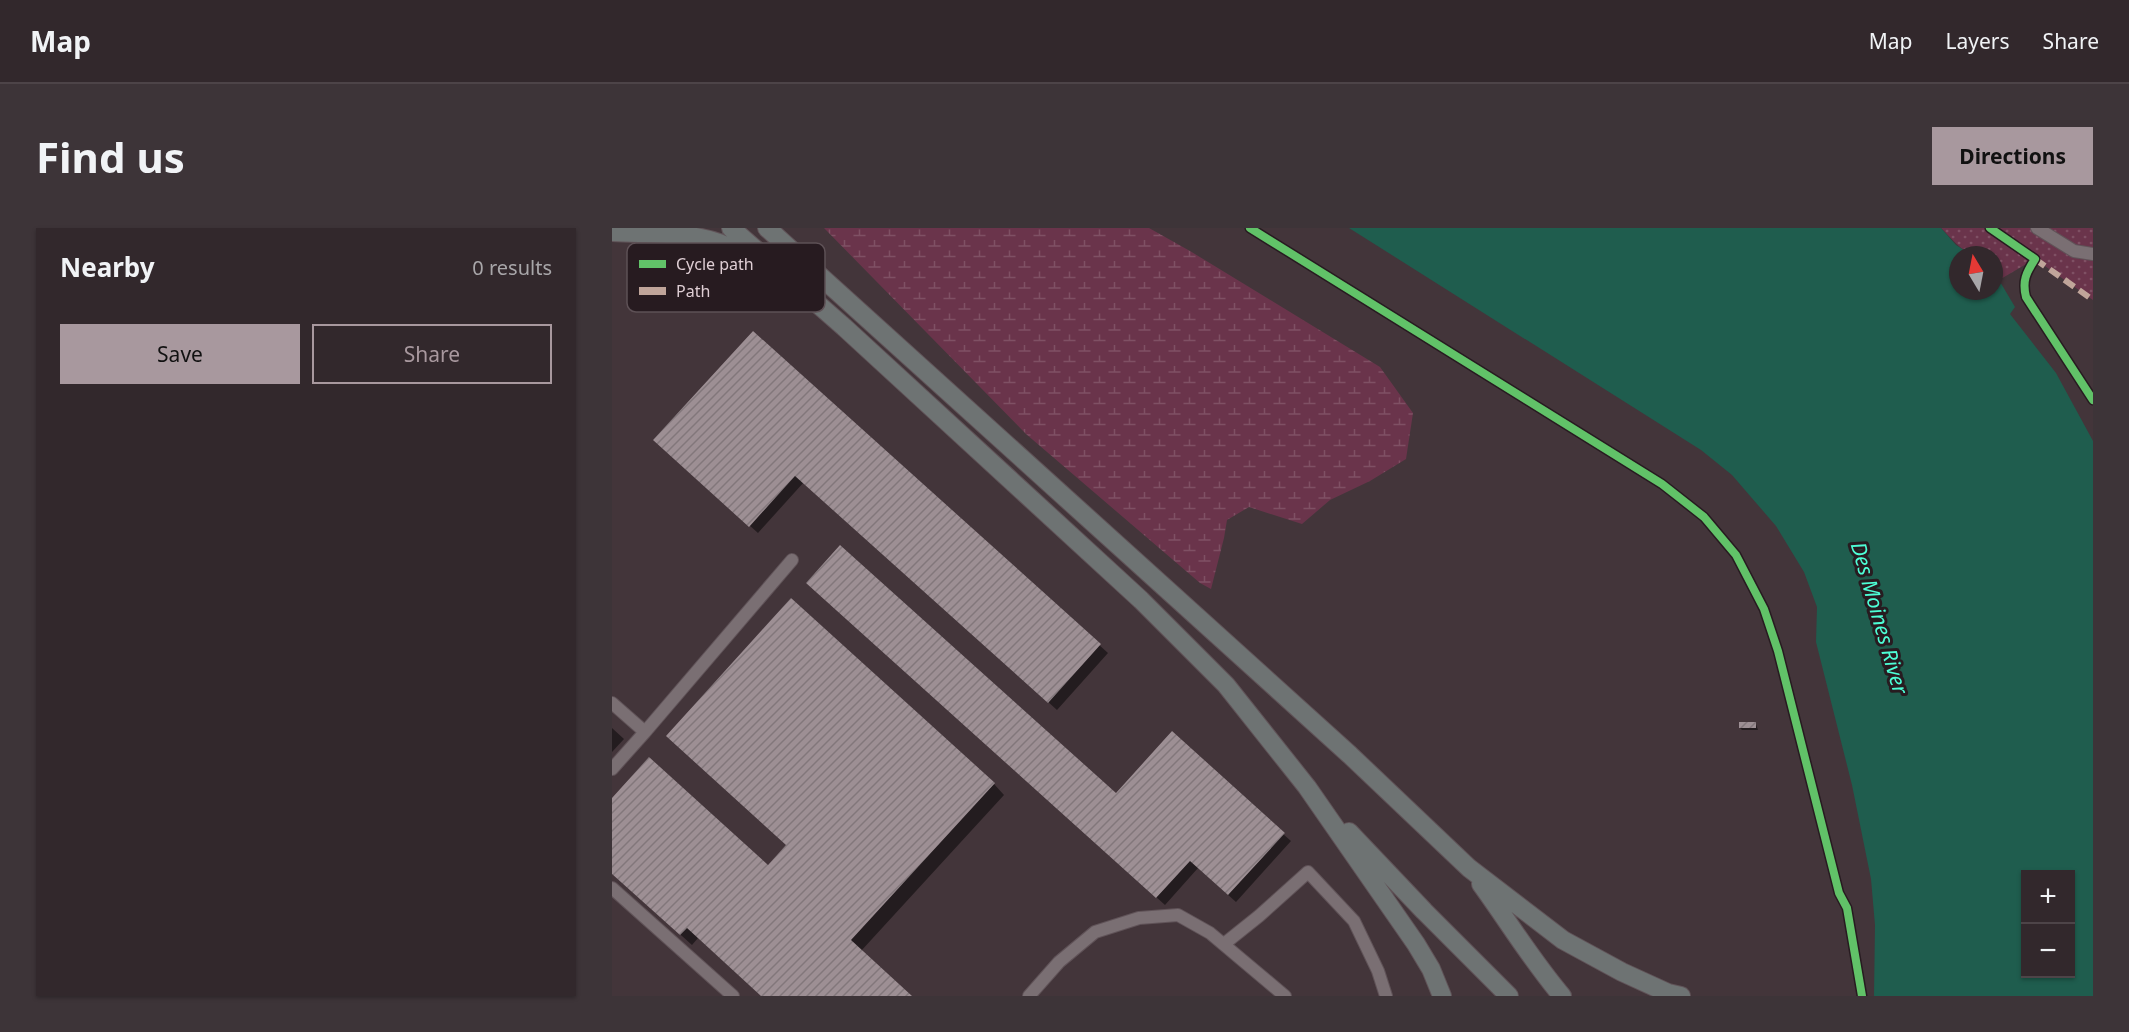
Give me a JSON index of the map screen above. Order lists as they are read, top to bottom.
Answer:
{
  "water": ["Des Moines River"],
  "legend": ["Cycle path", "Path"],
  "north": "top",
  "page": {
    "header": "Map",
    "nav": ["Map", "Layers", "Share"],
    "buttons": [
      "Directions",
      ["Save", "Share"]
    ],
    "title": "Find us",
    "heading": ["Nearby", "0 results"],
    "map_buttons": ["+", "−"]
  }
}
